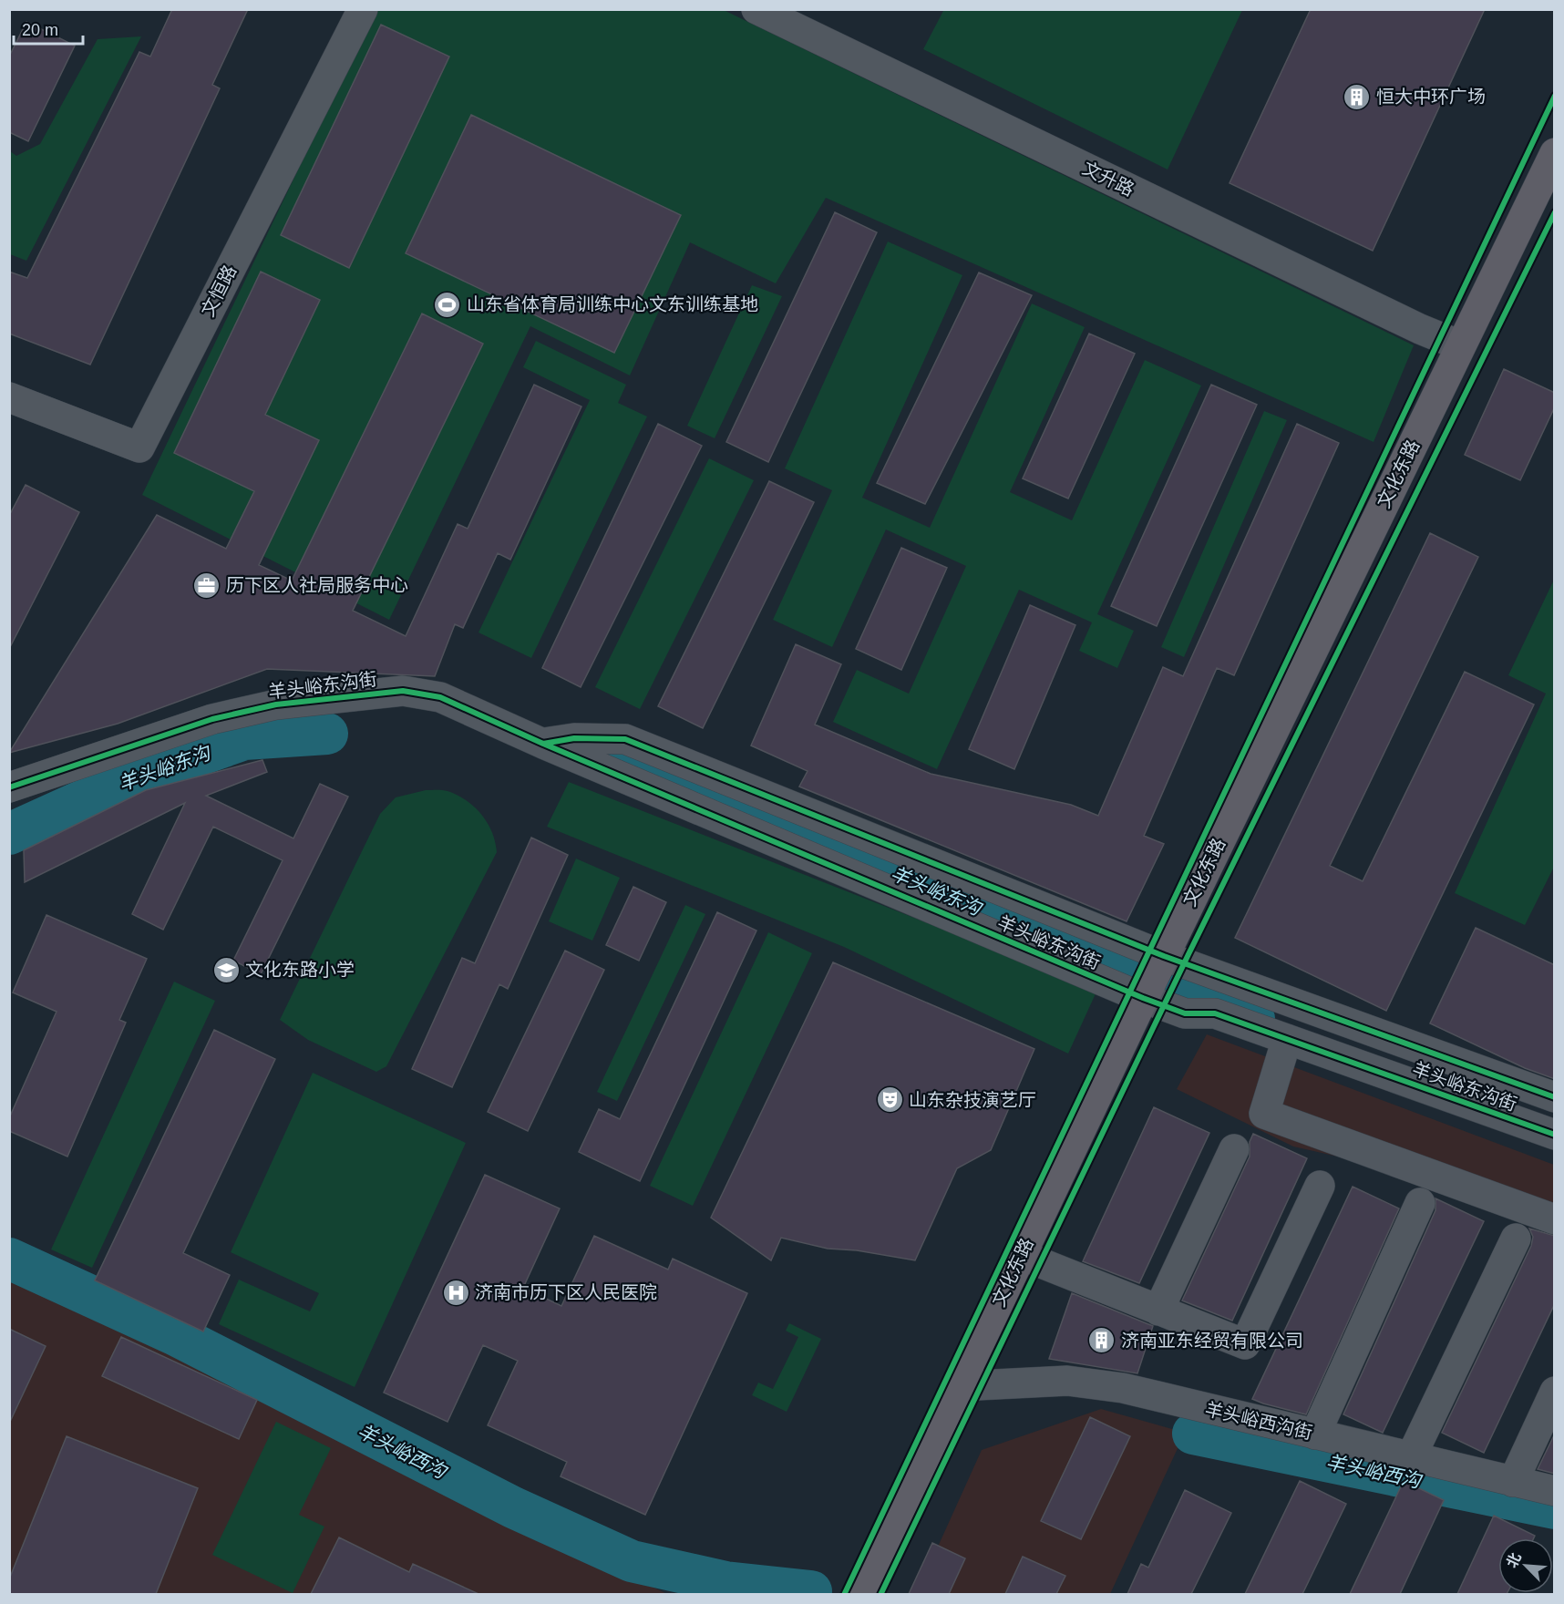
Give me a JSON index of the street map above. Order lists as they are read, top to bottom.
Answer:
{
  "streets": {
    "main road": ["文化东路"],
    "street": [
      "文升路",
      "文恒路",
      "羊头峪东沟街",
      "羊头峪西沟街"
    ]
  },
  "crossings": [
    ["文升路", "文化东路"],
    ["文化东路", "羊头峪东沟街"],
    ["文化东路", "羊头峪西沟街"]
  ],
  "water": ["羊头峪东沟", "羊头峪西沟"],
  "places": {
    "building": ["恒大中环广场", "济南亚东经贸有限公司"],
    "sports": ["山东省体育局训练中心文东训练基地"],
    "office": ["历下区人社局服务中心"],
    "school or university": ["文化东路小学"],
    "theatre": ["山东杂技演艺厅"],
    "hospital": ["济南市历下区人民医院"]
  },
  "scale_bar": "20 m",
  "north": "top left"
}
